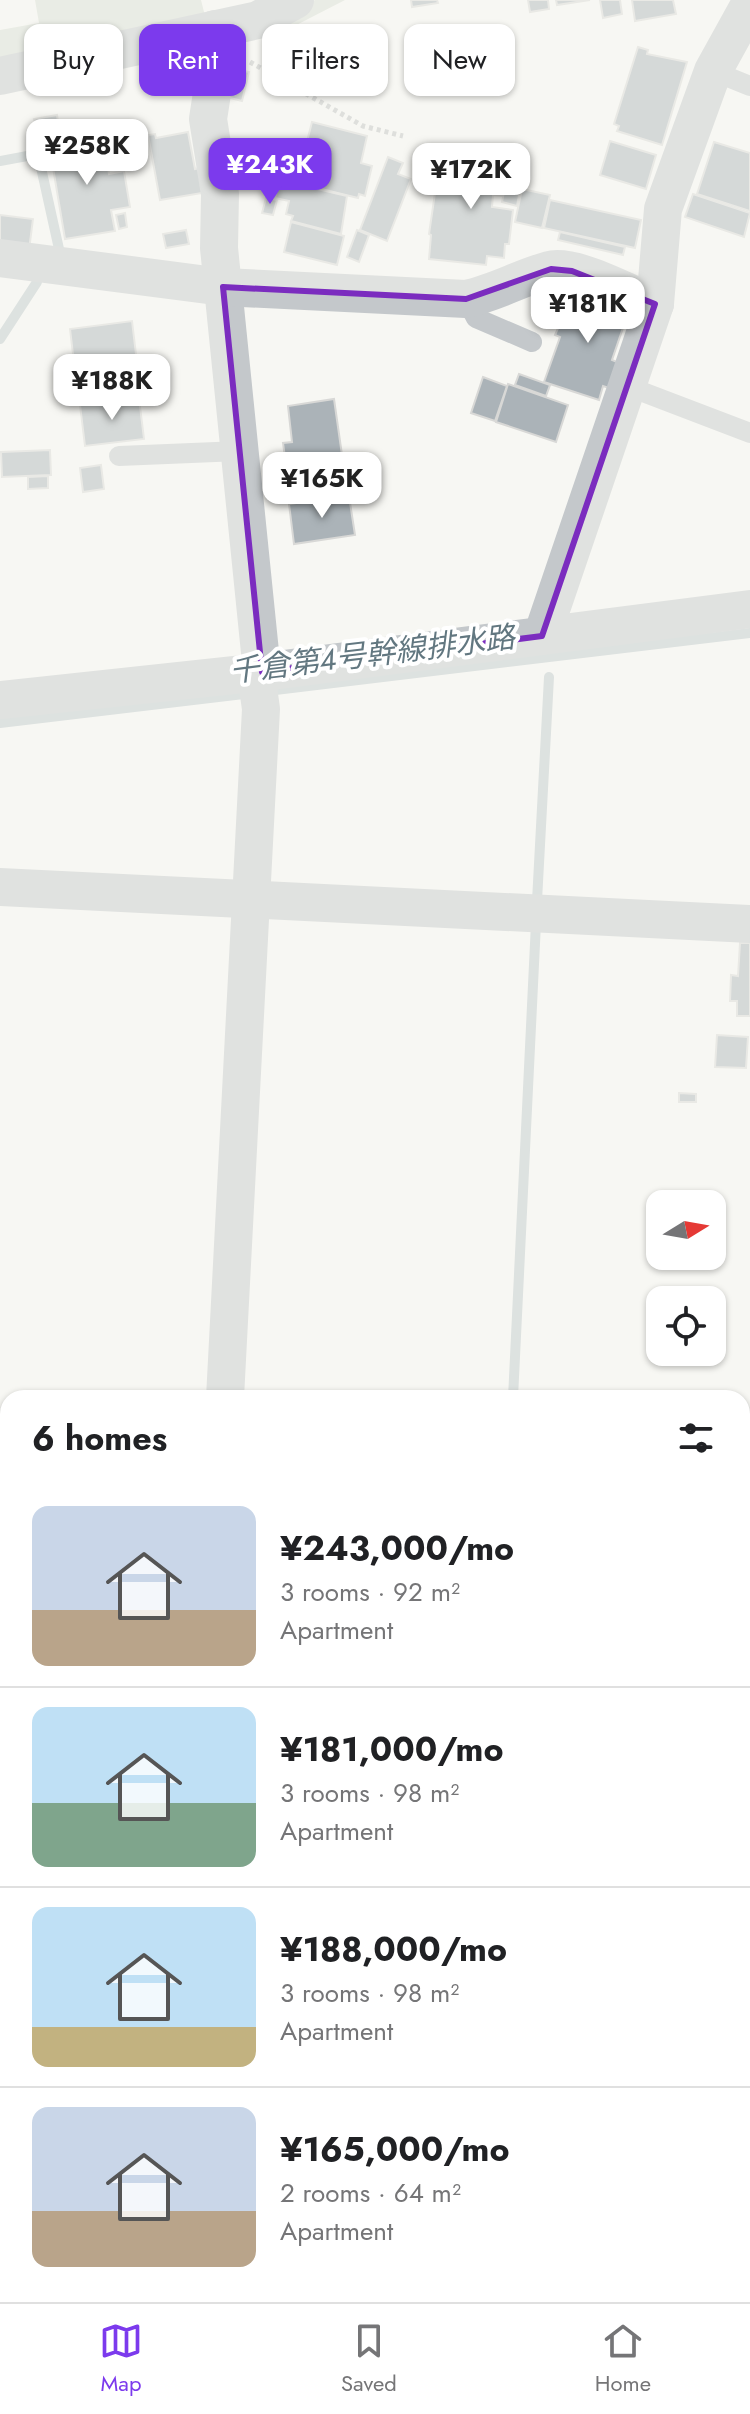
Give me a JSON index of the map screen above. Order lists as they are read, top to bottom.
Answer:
{
  "water": ["千倉第4号幹線排水路"],
  "north": "right",
  "page": {
    "chip": [
      "Buy",
      "Rent",
      "Filters",
      "New"
    ],
    "price": [
      "¥258K",
      "¥243K",
      "¥172K",
      "¥181K",
      "¥188K",
      "¥165K"
    ],
    "heading": "6 homes",
    "list": [
      {
        "name": "¥243,000/mo",
        "note": "3 rooms · 92 m² · Apartment"
      },
      {
        "name": "¥181,000/mo",
        "note": "3 rooms · 98 m² · Apartment"
      },
      {
        "name": "¥188,000/mo",
        "note": "3 rooms · 98 m² · Apartment"
      },
      {
        "name": "¥165,000/mo",
        "note": "2 rooms · 64 m² · Apartment"
      }
    ],
    "tabs": ["Map", "Saved", "Home"]
  }
}
